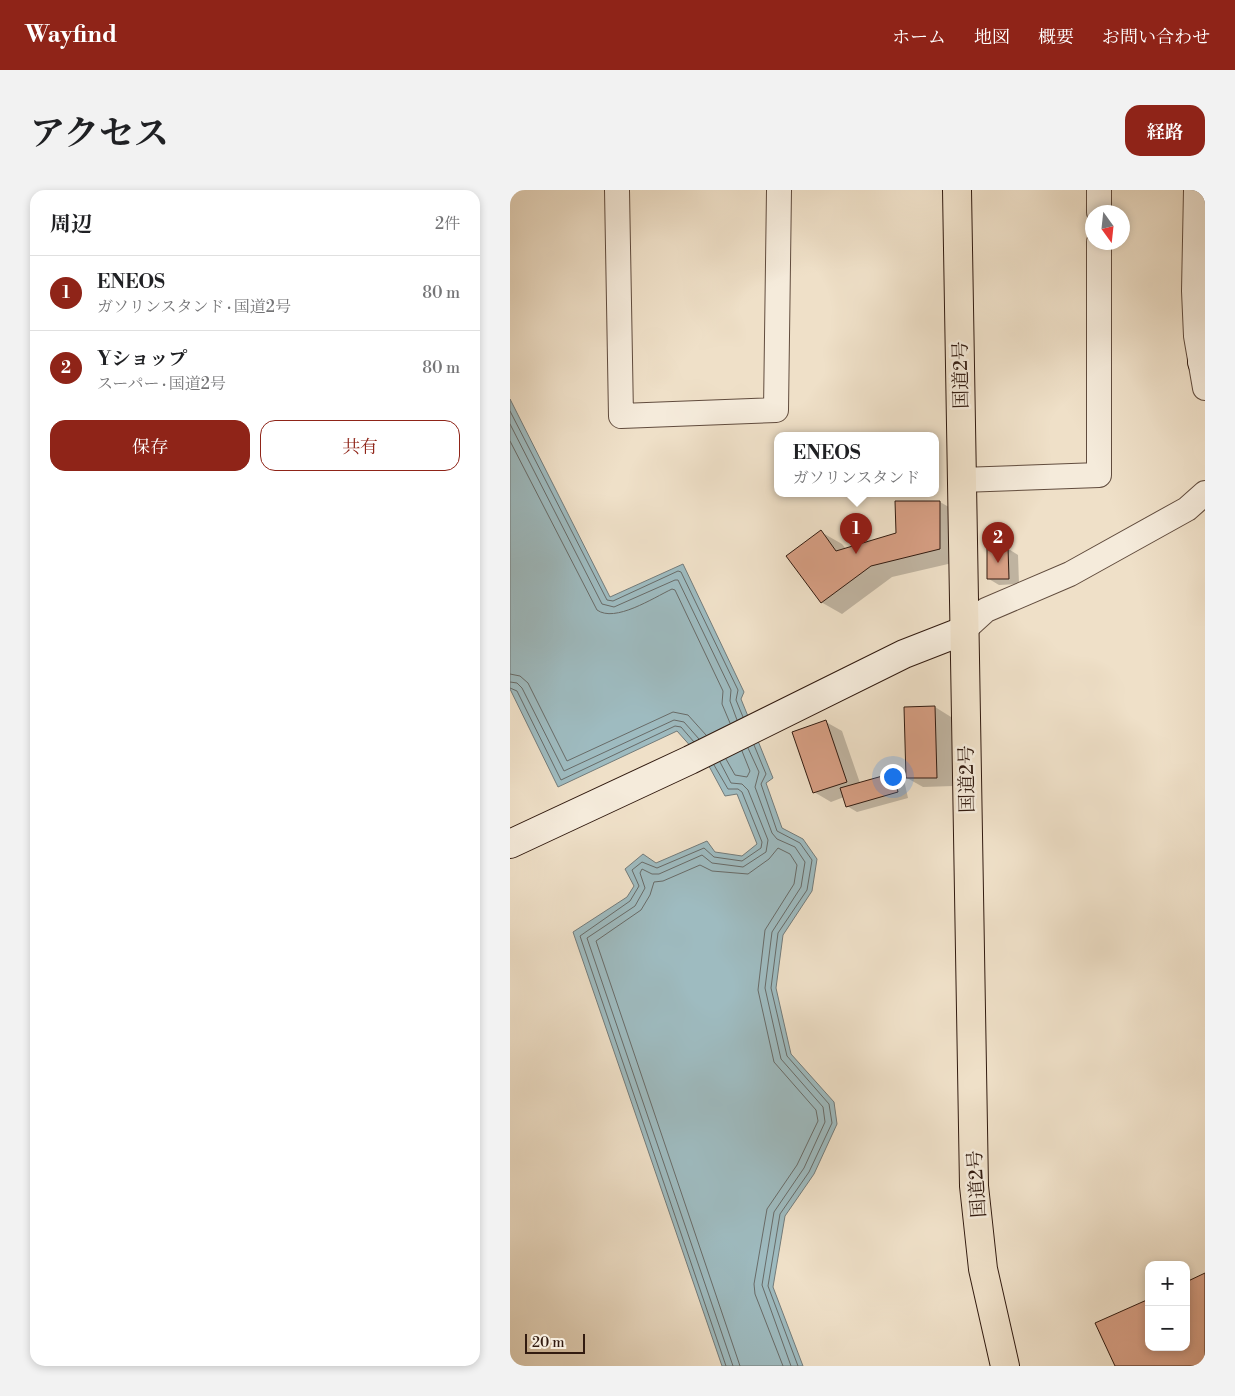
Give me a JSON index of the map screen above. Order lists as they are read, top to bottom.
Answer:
{
  "streets": {
    "highway": ["国道2号"]
  },
  "scale_bar": "20 m",
  "north": "bottom",
  "page": {
    "header": "Wayfind",
    "nav": [
      "ホーム",
      "地図",
      "概要",
      "お問い合わせ"
    ],
    "title": "アクセス",
    "buttons": [
      "経路",
      ["保存", "共有"]
    ],
    "heading": ["周辺", "2件"],
    "list": [
      {
        "mark": "1",
        "name": "ENEOS",
        "note": "ガソリンスタンド · 国道2号",
        "value": "80 m"
      },
      {
        "mark": "2",
        "name": "Yショップ",
        "note": "スーパー · 国道2号",
        "value": "80 m"
      }
    ],
    "popup": ["ENEOS", "ガソリンスタンド"],
    "pins": ["1", "2"],
    "map_buttons": ["+", "−"],
    "scale": "20 m"
  }
}
